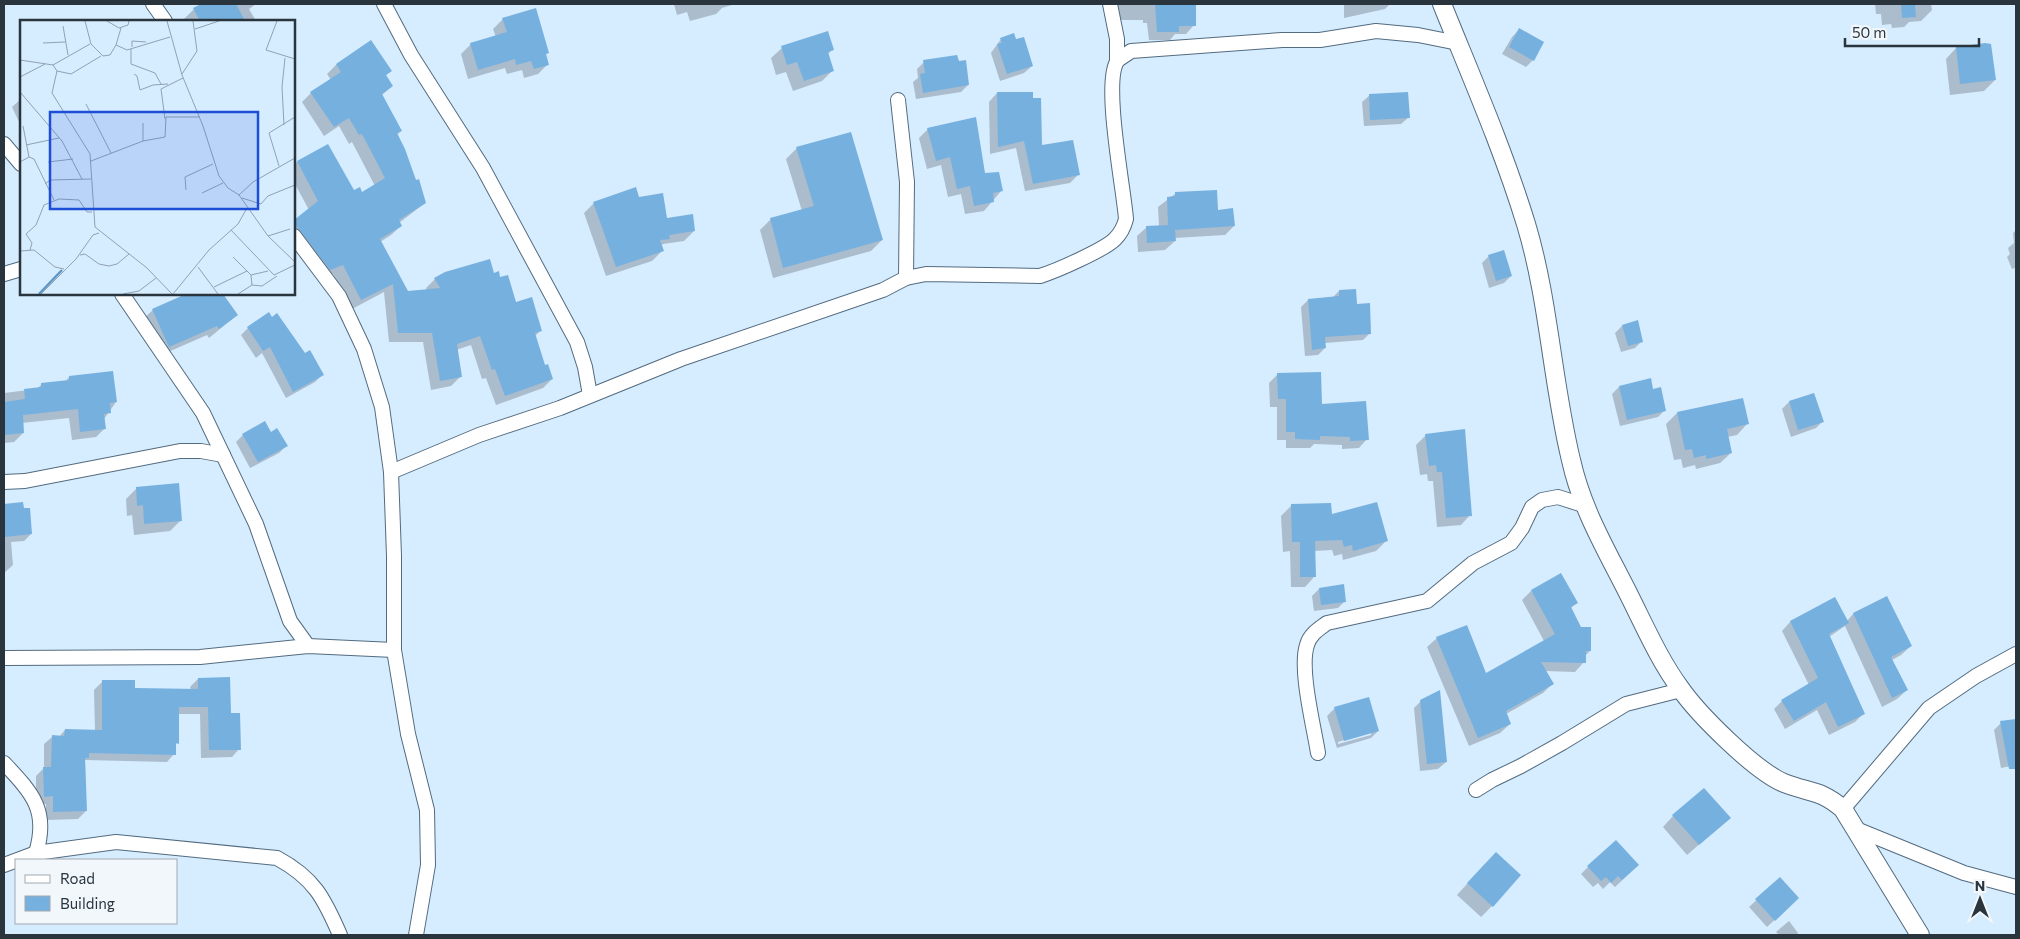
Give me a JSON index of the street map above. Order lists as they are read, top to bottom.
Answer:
{
  "legend": ["Road", "Building"],
  "scale_bar": "50 m",
  "north": "top"
}
